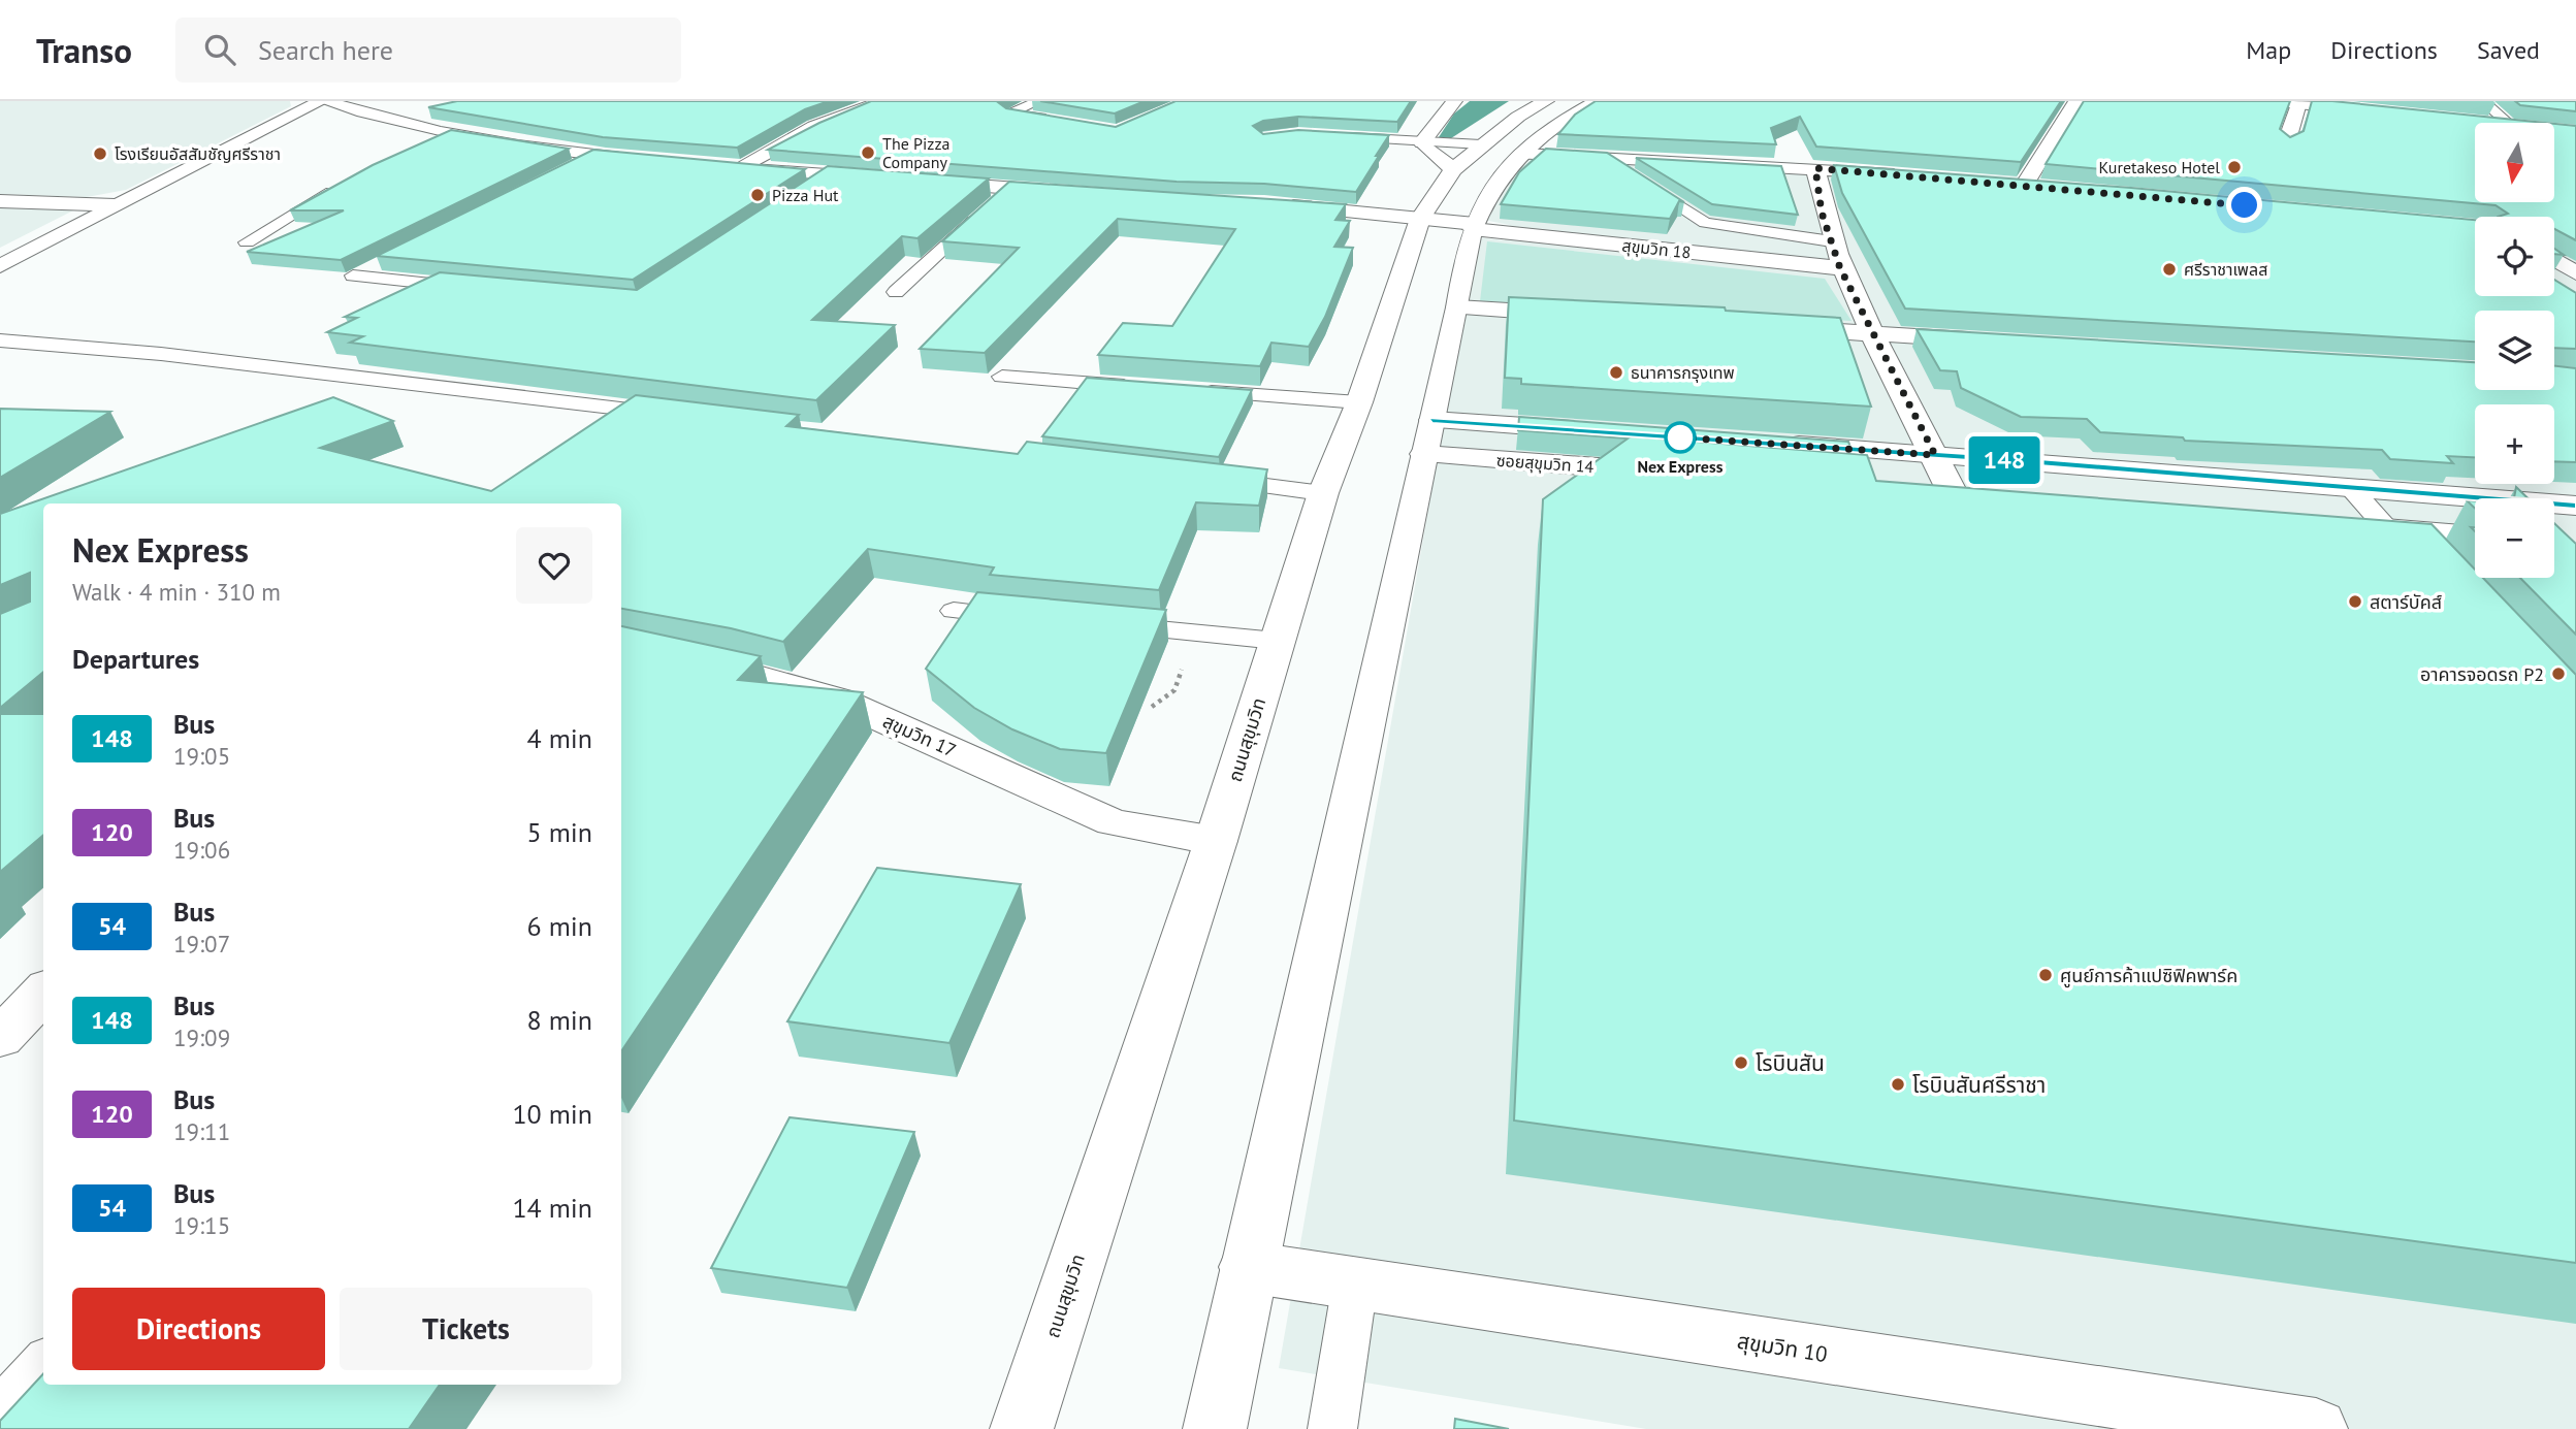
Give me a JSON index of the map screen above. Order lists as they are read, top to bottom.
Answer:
{
  "streets": {
    "main road": [
      "สุขุมวิท 18",
      "ซอยสุขุมวิท 14",
      "สุขุมวิท 17",
      "ถนนสุขุมวิท",
      "สุขุมวิท 10"
    ]
  },
  "crossings": [
    ["สุขุมวิท 18", "ถนนสุขุมวิท"],
    ["สุขุมวิท 17", "ถนนสุขุมวิท"]
  ],
  "places": [
    "The Pizza Company",
    "โรงเรียนอัสสัมชัญศรีราชา",
    "Kuretakeso Hotel",
    "Pizza Hut",
    "ศรีราชาเพลส",
    "ธนาคารกรุงเทพ",
    "Nex Express",
    "สตาร์บัคส์",
    "อาคารจอดรถ P2",
    "ศูนย์การค้าแปซิฟิคพาร์ค",
    "โรบินสัน",
    "โรบินสันศรีราชา"
  ],
  "lines": ["bus line 148"],
  "north": "bottom",
  "page": {
    "header": "Transo",
    "search": "Search here",
    "nav": ["Map", "Directions", "Saved"],
    "on_map": "148",
    "map_buttons": ["+", "−"],
    "heading": [
      ["Nex Express", "Walk · 4 min · 310 m"],
      "Departures"
    ],
    "list": [
      {
        "mark": "148",
        "name": "Bus",
        "note": "19:05",
        "value": "4 min"
      },
      {
        "mark": "120",
        "name": "Bus",
        "note": "19:06",
        "value": "5 min"
      },
      {
        "mark": "54",
        "name": "Bus",
        "note": "19:07",
        "value": "6 min"
      },
      {
        "mark": "148",
        "name": "Bus",
        "note": "19:09",
        "value": "8 min"
      },
      {
        "mark": "120",
        "name": "Bus",
        "note": "19:11",
        "value": "10 min"
      },
      {
        "mark": "54",
        "name": "Bus",
        "note": "19:15",
        "value": "14 min"
      }
    ],
    "buttons": ["Directions", "Tickets"]
  }
}
